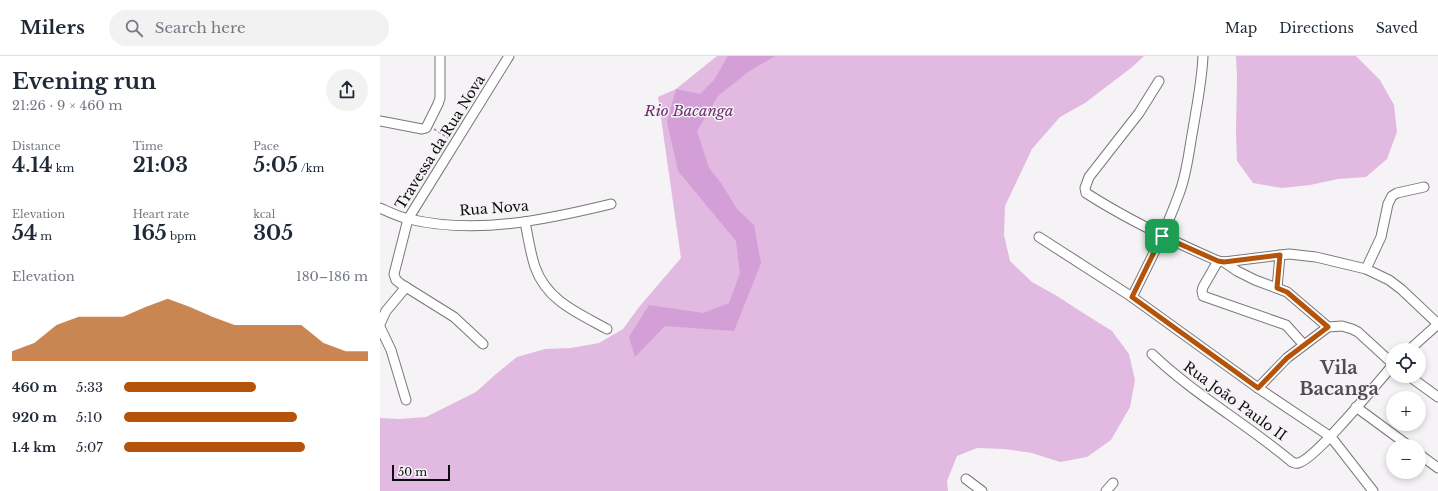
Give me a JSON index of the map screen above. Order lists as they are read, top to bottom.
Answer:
{
  "streets": {
    "street": ["Travessa da Rua Nova", "Rua Nova", "Rua João Paulo II"]
  },
  "crossings": [
    ["Travessa da Rua Nova", "Rua Nova"]
  ],
  "districts": ["Vila Bacanga"],
  "water": ["Rio Bacanga"],
  "scale_bar": "50 m",
  "page": {
    "header": "Milers",
    "search": "Search here",
    "nav": ["Map", "Directions", "Saved"],
    "heading": ["Evening run", "21:26 · 9 × 460 m"],
    "stats": [
      ["Distance", "4.14 km"],
      ["Time", "21:03"],
      ["Pace", "5:05 /km"],
      ["Elevation", "54 m"],
      ["Heart rate", "165 bpm"],
      ["kcal", "305"]
    ],
    "chart": ["Elevation", "180–186 m"],
    "map_buttons": ["+", "−"],
    "list": [
      {
        "name": "460 m",
        "note": "5:33"
      },
      {
        "name": "920 m",
        "note": "5:10"
      },
      {
        "name": "1.4 km",
        "note": "5:07"
      }
    ],
    "scale": "50 m"
  }
}
